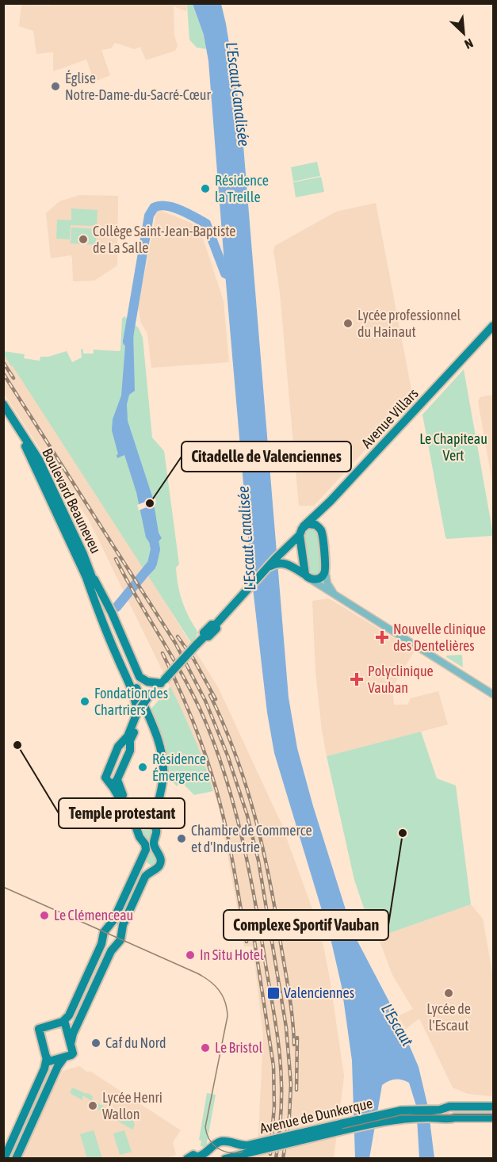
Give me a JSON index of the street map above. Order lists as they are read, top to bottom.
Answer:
{
  "streets": {
    "main road": ["Avenue Villars", "Boulevard Beauneveu", "Avenue de Dunkerque"]
  },
  "water": ["L'Escaut Canalisée", "L'Escaut"],
  "parks": ["Le Chapiteau Vert"],
  "places": {
    "other": [
      "Église Notre-Dame-du-Sacré-Cœur",
      "Résidence la Treille",
      "Collège Saint-Jean-Baptiste de La Salle",
      "Lycée professionnel du Hainaut",
      "Citadelle de Valenciennes",
      "Fondation des Chartriers",
      "Temple protestant",
      "Résidence Émergence",
      "Complexe Sportif Vauban",
      "Chambre de Commerce et d'Industrie",
      "Le Clémenceau",
      "In Situ Hotel",
      "Lycée de l'Escaut",
      "Caf du Nord",
      "Le Bristol",
      "Lycée Henri Wallon"
    ],
    "health": ["Nouvelle clinique des Dentelières", "Polyclinique Vauban"],
    "transit": ["Valenciennes"]
  },
  "north": "bottom right"
}
